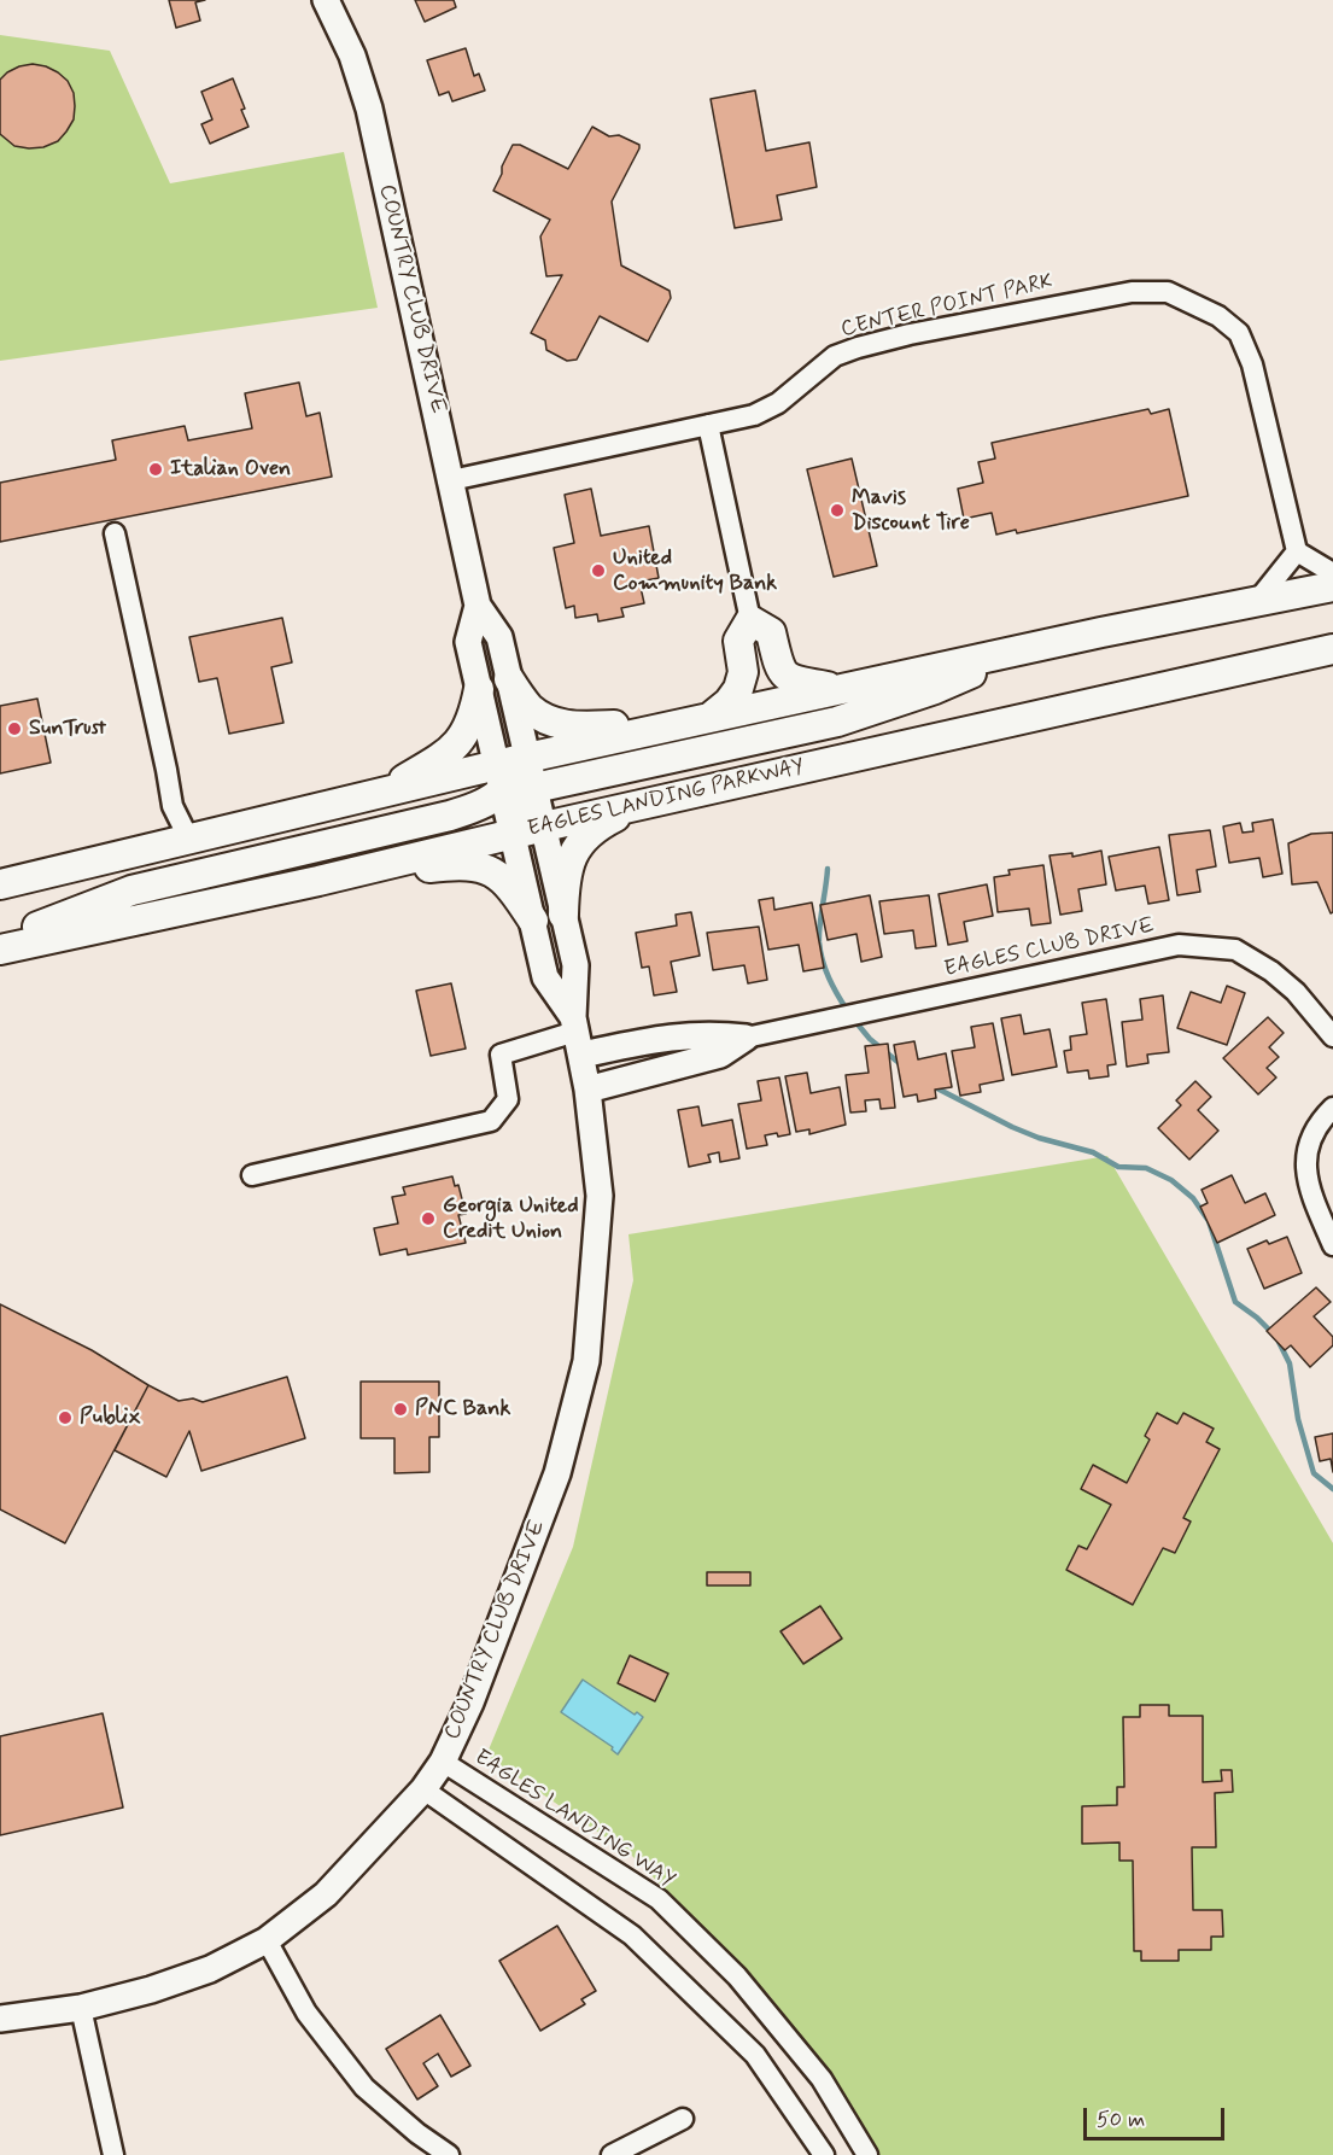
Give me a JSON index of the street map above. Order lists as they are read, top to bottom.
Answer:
{
  "streets": {
    "main road": ["EAGLES LANDING PARKWAY"],
    "street": [
      "COUNTRY CLUB DRIVE",
      "CENTER POINT PARK",
      "EAGLES CLUB DRIVE",
      "EAGLES LANDING WAY"
    ]
  },
  "crossings": [
    ["COUNTRY CLUB DRIVE", "CENTER POINT PARK"],
    ["COUNTRY CLUB DRIVE", "EAGLES LANDING PARKWAY"],
    ["COUNTRY CLUB DRIVE", "EAGLES LANDING WAY"]
  ],
  "places": [
    "Italian Oven",
    "Mavis Discount Tire",
    "United Community Bank",
    "SunTrust",
    "Georgia United Credit Union",
    "PNC Bank",
    "Publix"
  ],
  "scale_bar": "50 m"
}
